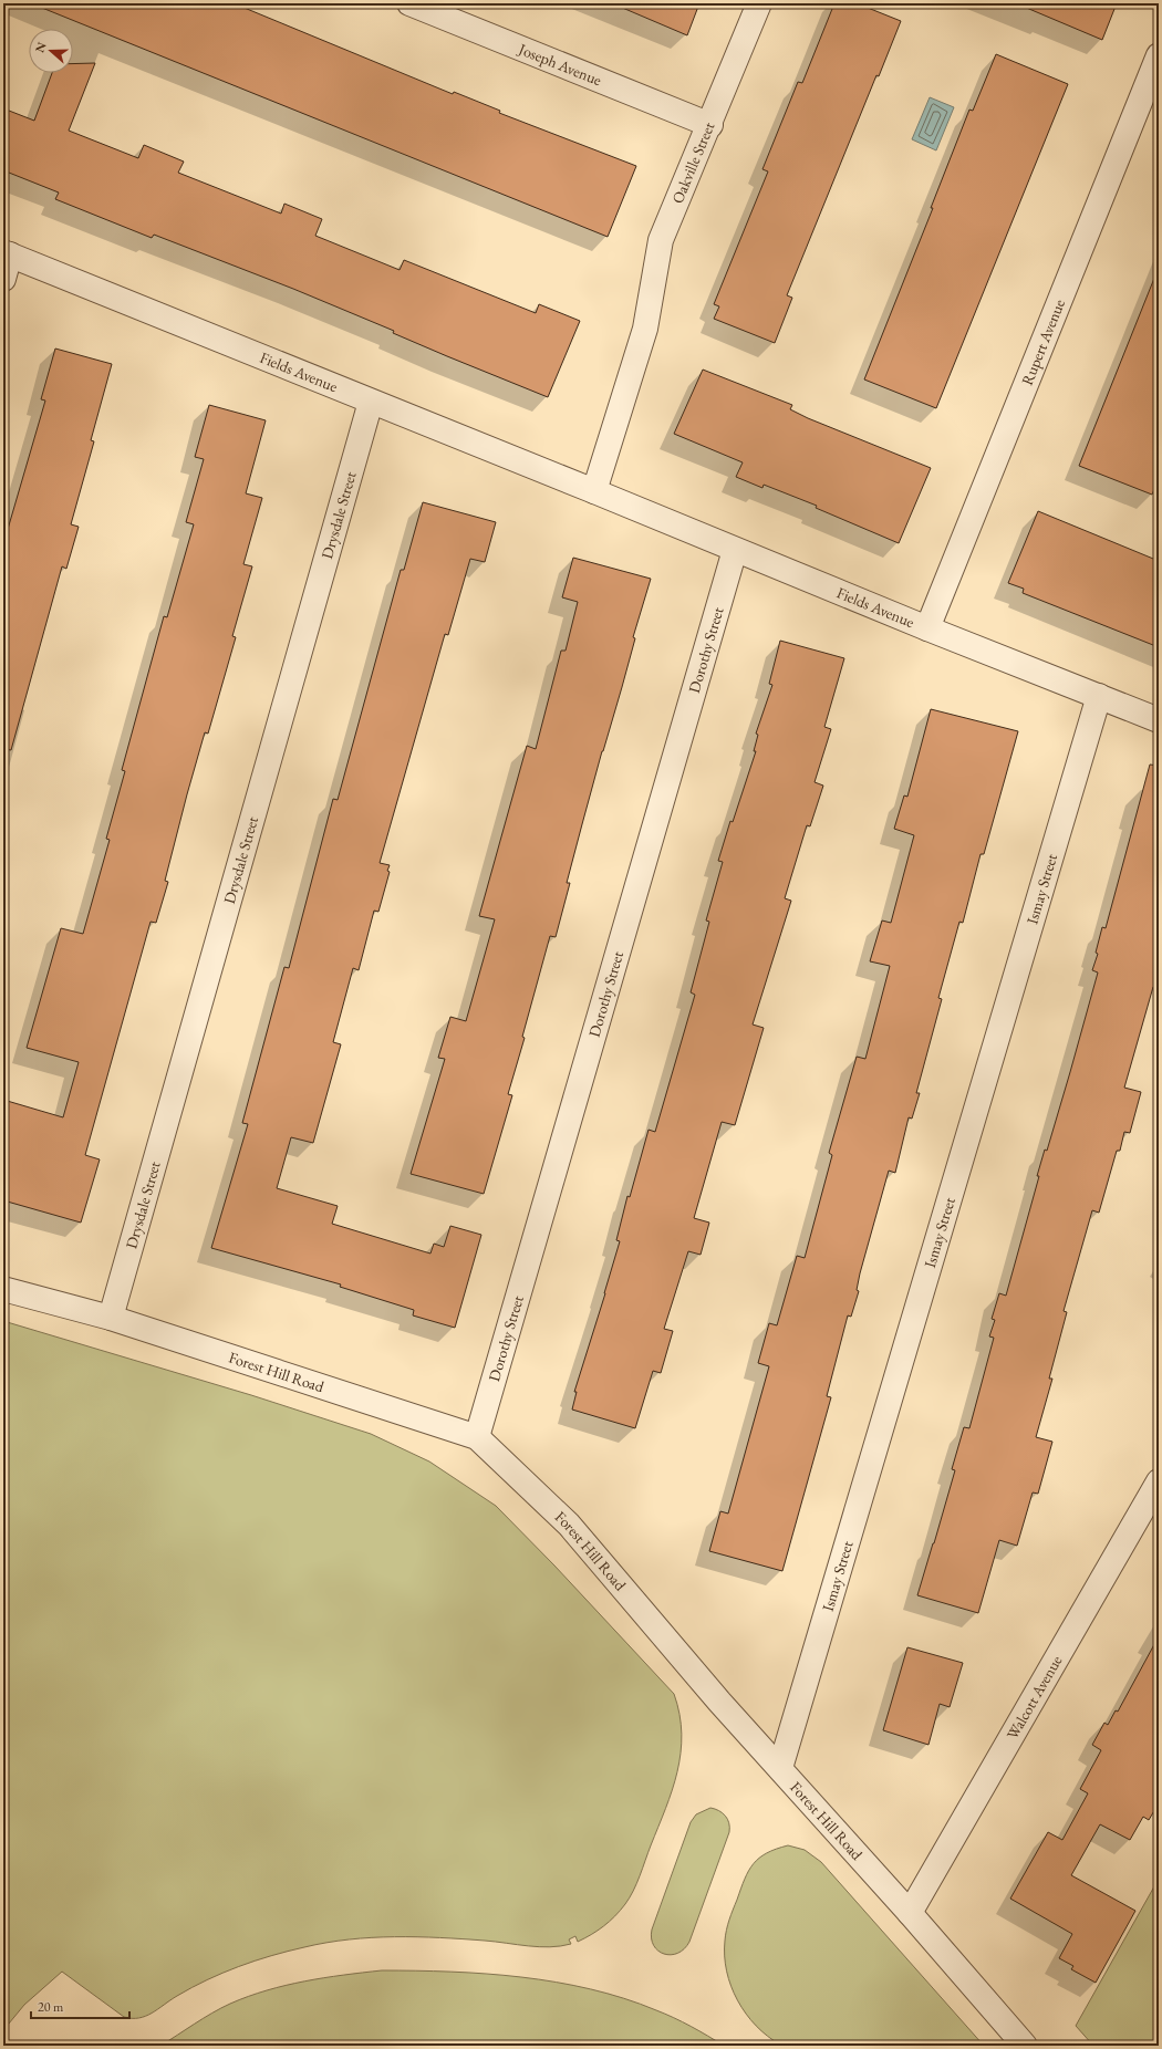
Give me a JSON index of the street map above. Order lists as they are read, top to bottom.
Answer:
{
  "streets": {
    "street": [
      "Joseph Avenue",
      "Oakville Street",
      "Rupert Avenue",
      "Fields Avenue",
      "Drysdale Street",
      "Dorothy Street",
      "Ismay Street",
      "Forest Hill Road",
      "Walcott Avenue"
    ]
  },
  "crossings": [
    ["Joseph Avenue", "Oakville Street"],
    ["Oakville Street", "Fields Avenue"],
    ["Rupert Avenue", "Fields Avenue"],
    ["Fields Avenue", "Drysdale Street"],
    ["Fields Avenue", "Dorothy Street"],
    ["Fields Avenue", "Ismay Street"],
    ["Drysdale Street", "Forest Hill Road"],
    ["Dorothy Street", "Forest Hill Road"],
    ["Ismay Street", "Forest Hill Road"],
    ["Forest Hill Road", "Walcott Avenue"]
  ],
  "scale_bar": "20 m",
  "north": "left"
}
